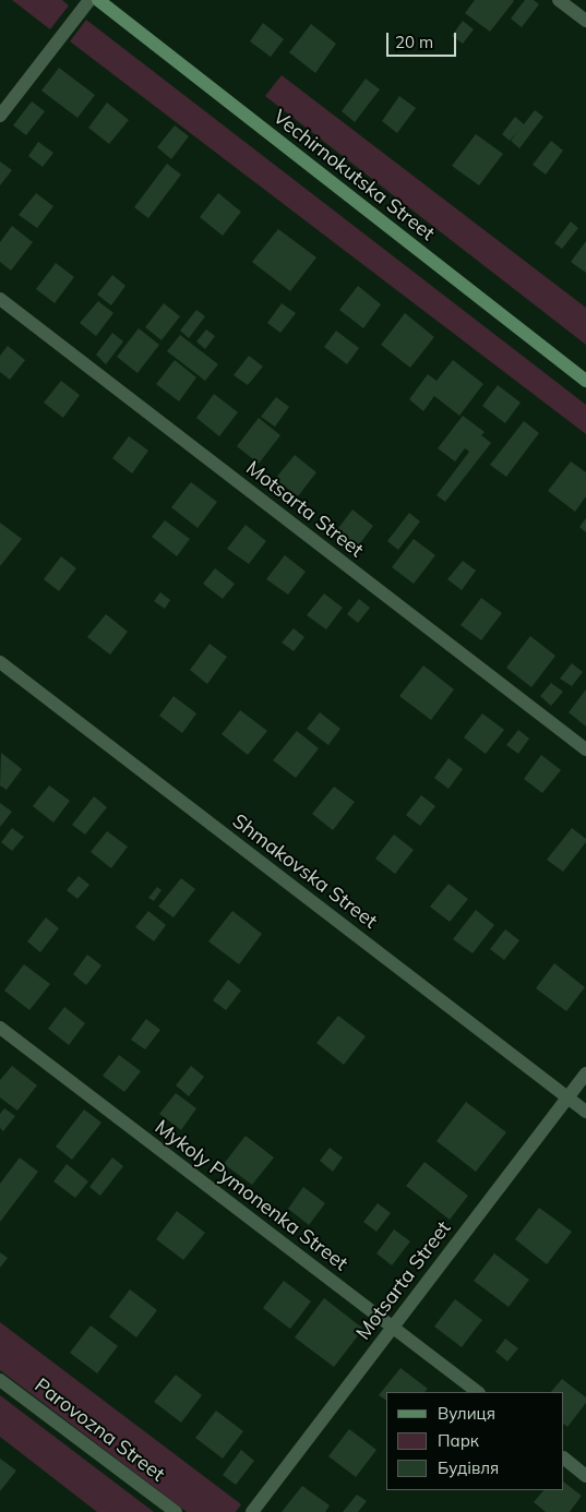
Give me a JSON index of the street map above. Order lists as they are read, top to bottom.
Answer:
{
  "streets": {
    "street": [
      "Vechirnokutska Street",
      "Motsarta Street",
      "Shmakovska Street",
      "Mykoly Pymonenka Street",
      "Parovozna Street"
    ]
  },
  "crossings": [
    ["Motsarta Street", "Shmakovska Street"],
    ["Motsarta Street", "Mykoly Pymonenka Street"]
  ],
  "legend": ["Вулиця", "Парк", "Будівля"],
  "scale_bar": "20 m"
}
